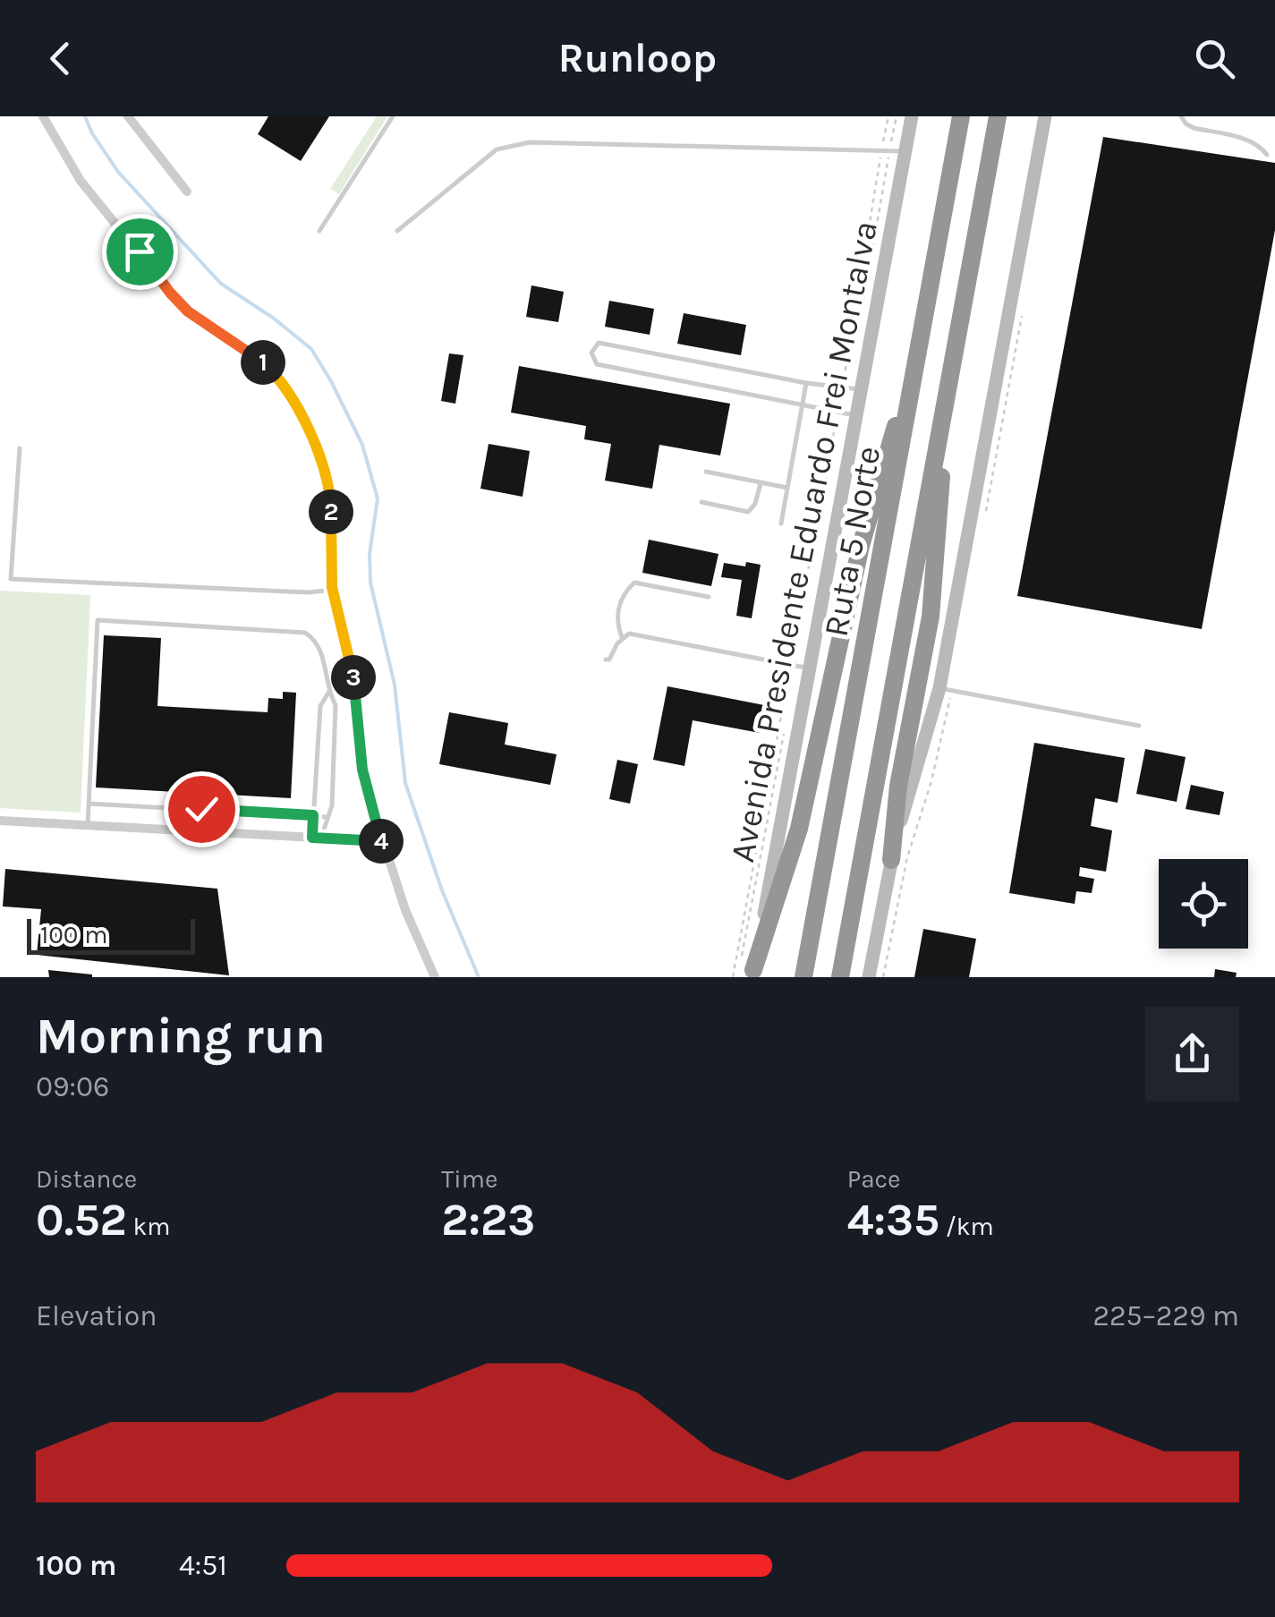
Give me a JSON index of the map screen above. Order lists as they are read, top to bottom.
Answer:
{
  "streets": {
    "highway": ["Ruta 5 Norte"],
    "main road": ["Avenida Presidente Eduardo Frei Montalva"]
  },
  "scale_bar": "100 m",
  "page": {
    "header": "Runloop",
    "pins": [
      "1",
      "2",
      "3",
      "4"
    ],
    "scale": "100 m",
    "heading": ["Morning run", "09:06"],
    "stats": [
      ["Distance", "0.52 km"],
      ["Time", "2:23"],
      ["Pace", "4:35 /km"]
    ],
    "chart": ["Elevation", "225–229 m"],
    "list": [
      {
        "name": "100 m",
        "note": "4:51"
      }
    ]
  }
}
